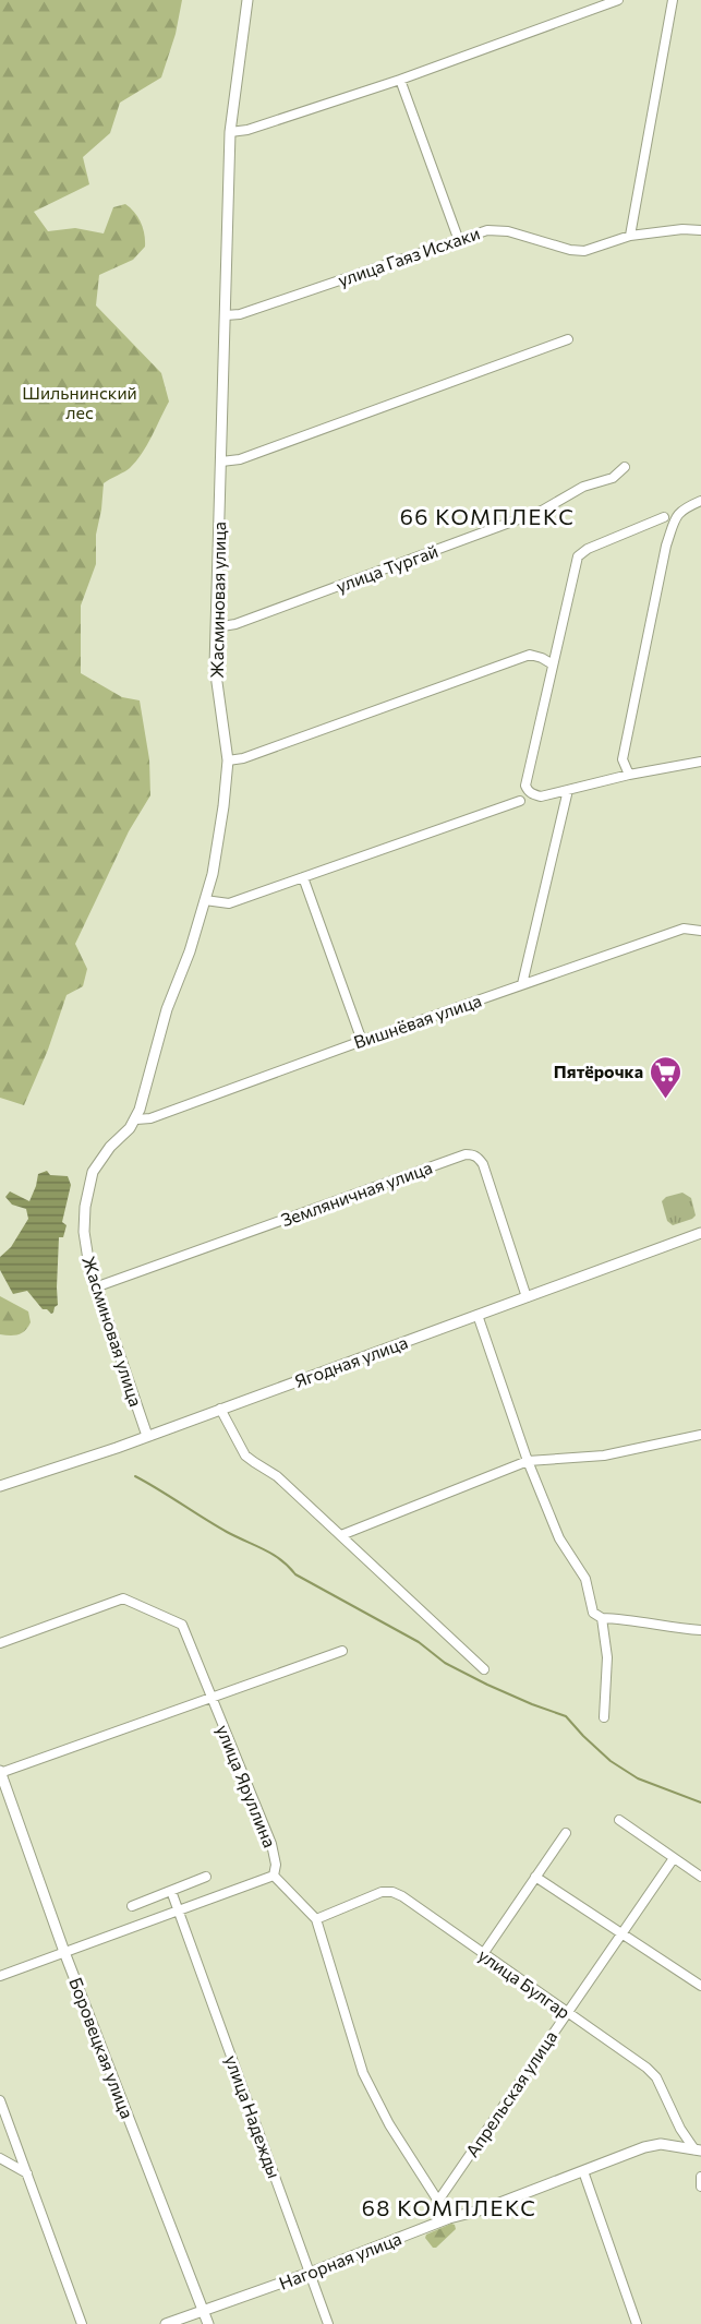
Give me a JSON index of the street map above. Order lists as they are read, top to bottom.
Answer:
{
  "streets": {
    "street": [
      "улица Гаяз Исхаки",
      "улица Тургай",
      "Жасминовая улица",
      "Вишнёвая улица",
      "Земляничная улица",
      "Ягодная улица",
      "улица Яруллина",
      "улица Булгар",
      "Боровецкая улица",
      "Апрельская улица",
      "улица Надежды",
      "Нагорная улица"
    ]
  },
  "crossings": [
    ["улица Гаяз Исхаки", "Жасминовая улица"],
    ["улица Тургай", "Жасминовая улица"],
    ["Жасминовая улица", "Вишнёвая улица"],
    ["Жасминовая улица", "Земляничная улица"],
    ["Жасминовая улица", "Ягодная улица"],
    ["Земляничная улица", "Ягодная улица"],
    ["улица Булгар", "Апрельская улица"],
    ["улица Булгар", "Нагорная улица"],
    ["Боровецкая улица", "Нагорная улица"],
    ["улица Надежды", "Нагорная улица"]
  ],
  "districts": ["66 КОМПЛЕКС", "68 КОМПЛЕКС"],
  "parks": ["Шильнинский лес"],
  "places": {
    "supermarket": ["Пятёрочка"]
  }
}
